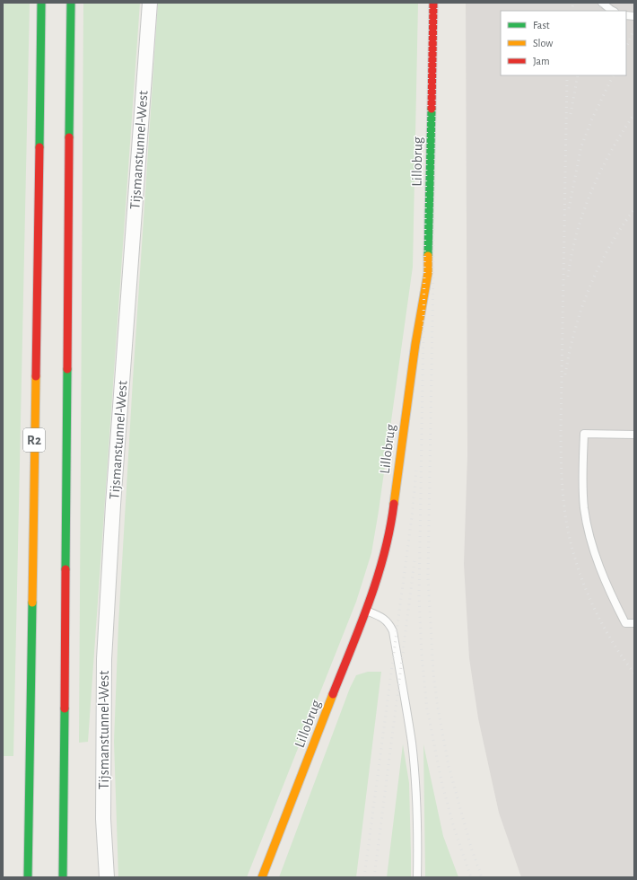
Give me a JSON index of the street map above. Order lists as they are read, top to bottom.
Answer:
{
  "streets": {
    "main road": ["Lillobrug", "R2"],
    "street": ["Tijsmanstunnel-West"]
  },
  "legend": ["Fast", "Slow", "Jam"]
}
